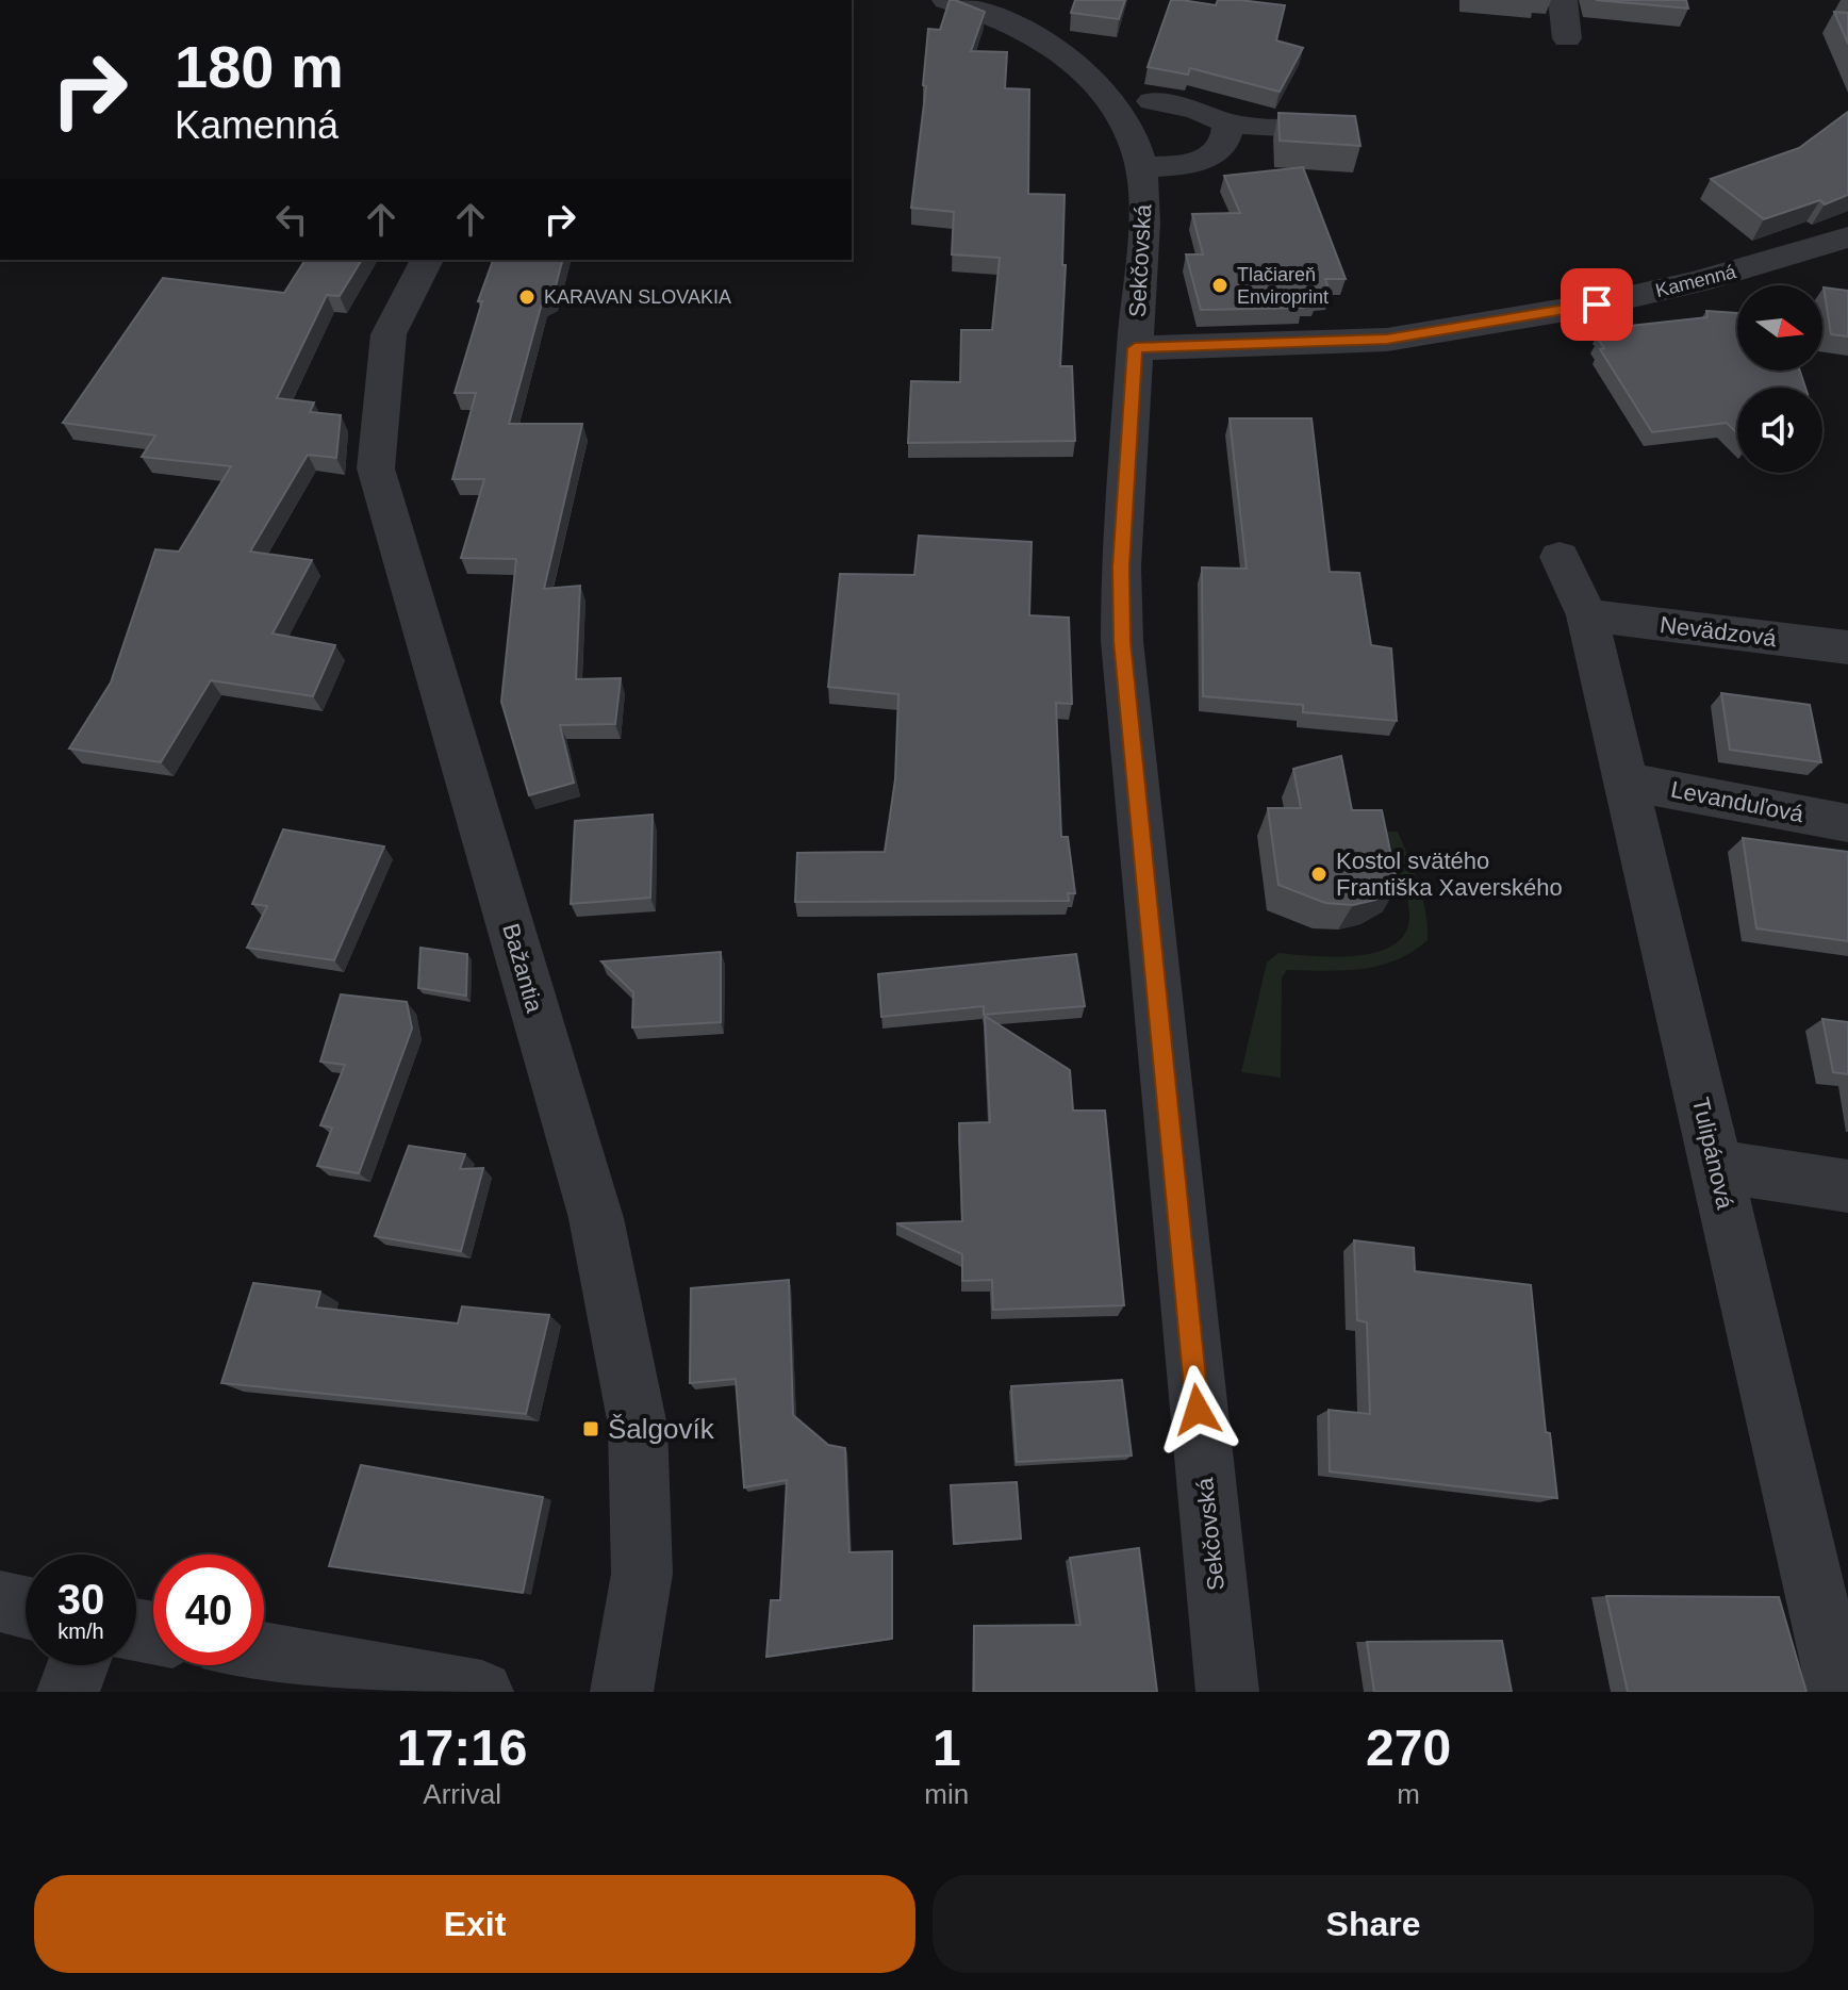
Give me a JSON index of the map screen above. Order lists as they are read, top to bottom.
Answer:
{
  "streets": {
    "street": [
      "Sekčovská",
      "Kamenná",
      "Nevädzová",
      "Levanduľová",
      "Bažantia",
      "Tulipánová"
    ]
  },
  "crossings": [
    ["Sekčovská", "Kamenná"],
    ["Nevädzová", "Tulipánová"],
    ["Levanduľová", "Tulipánová"]
  ],
  "places": {
    "other": ["Tlačiareň Enviroprint", "KARAVAN SLOVAKIA", "Kostol svätého Františka Xaverského"],
    "transit": ["Šalgovík"]
  },
  "north": "right",
  "page": {
    "turn": ["180 m", "Kamenná"],
    "speed": "30 km/h",
    "limit": "40",
    "eta": [
      "17:16",
      "Arrival",
      "1",
      "min",
      "270",
      "m"
    ],
    "buttons": ["Exit", "Share"]
  }
}
